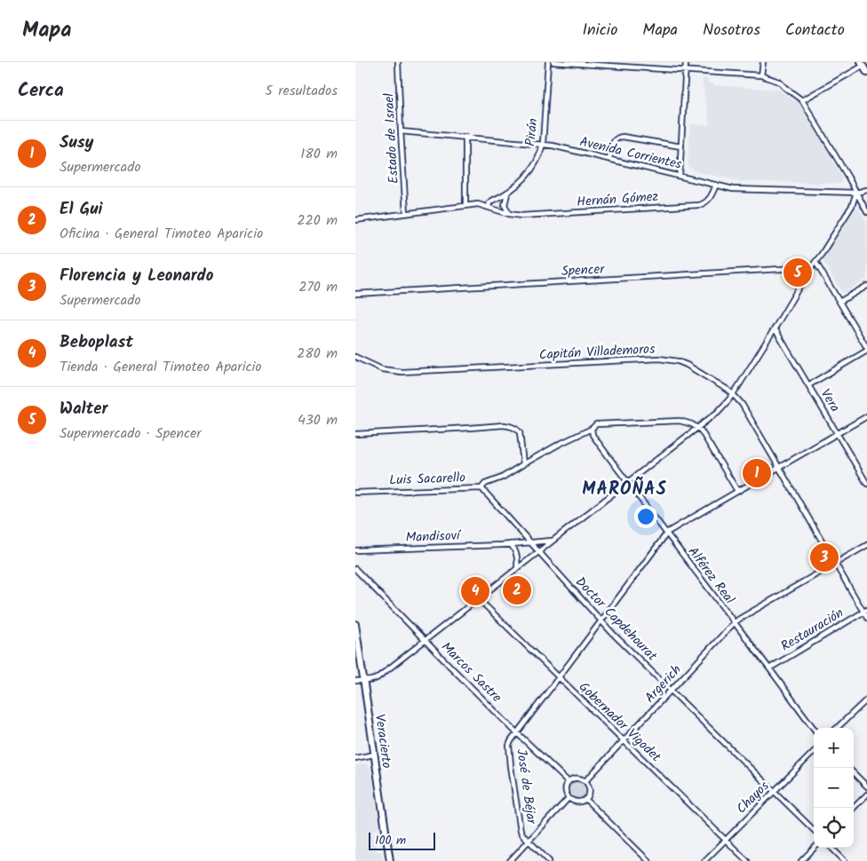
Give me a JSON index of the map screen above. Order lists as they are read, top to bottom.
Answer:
{
  "streets": {
    "street": [
      "Pirán",
      "Estado de Israel",
      "Avenida Corrientes",
      "Hernán Gómez",
      "Spencer",
      "Capitán Villademoros",
      "Vera",
      "Luis Sacarello",
      "Mandisoví",
      "Alférez Real",
      "Doctor Capdehourat",
      "Restauración",
      "Marcos Sastre",
      "Argerich",
      "Gobernador Vigodet",
      "Veracierto",
      "José de Béjar",
      "Chayos"
    ]
  },
  "crossings": [
    ["Pirán", "Avenida Corrientes"],
    ["Pirán", "Hernán Gómez"],
    ["Estado de Israel", "Avenida Corrientes"],
    ["Estado de Israel", "Hernán Gómez"],
    ["Avenida Corrientes", "Hernán Gómez"],
    ["Capitán Villademoros", "Restauración"],
    ["Capitán Villademoros", "Argerich"],
    ["Capitán Villademoros", "José de Béjar"],
    ["Vera", "José de Béjar"],
    ["Luis Sacarello", "Alférez Real"],
    ["Luis Sacarello", "Doctor Capdehourat"],
    ["Mandisoví", "Doctor Capdehourat"],
    ["Alférez Real", "Restauración"],
    ["Alférez Real", "Argerich"],
    ["Alférez Real", "José de Béjar"],
    ["Doctor Capdehourat", "Argerich"],
    ["Doctor Capdehourat", "José de Béjar"],
    ["Doctor Capdehourat", "Chayos"],
    ["Marcos Sastre", "Argerich"],
    ["Marcos Sastre", "José de Béjar"],
    ["Argerich", "Gobernador Vigodet"],
    ["Gobernador Vigodet", "José de Béjar"],
    ["Gobernador Vigodet", "Chayos"]
  ],
  "districts": ["MAROÑAS"],
  "scale_bar": "100 m",
  "page": {
    "header": "Mapa",
    "nav": [
      "Inicio",
      "Mapa",
      "Nosotros",
      "Contacto"
    ],
    "heading": ["Cerca", "5 resultados"],
    "list": [
      {
        "mark": "1",
        "name": "Susy",
        "note": "Supermercado",
        "value": "180 m"
      },
      {
        "mark": "2",
        "name": "El Gui",
        "note": "Oficina · General Timoteo Aparicio",
        "value": "220 m"
      },
      {
        "mark": "3",
        "name": "Florencia y Leonardo",
        "note": "Supermercado",
        "value": "270 m"
      },
      {
        "mark": "4",
        "name": "Beboplast",
        "note": "Tienda · General Timoteo Aparicio",
        "value": "280 m"
      },
      {
        "mark": "5",
        "name": "Walter",
        "note": "Supermercado · Spencer",
        "value": "430 m"
      }
    ],
    "pins": [
      "5",
      "1",
      "3",
      "2",
      "4"
    ],
    "map_buttons": ["+", "−"],
    "scale": "100 m"
  }
}
